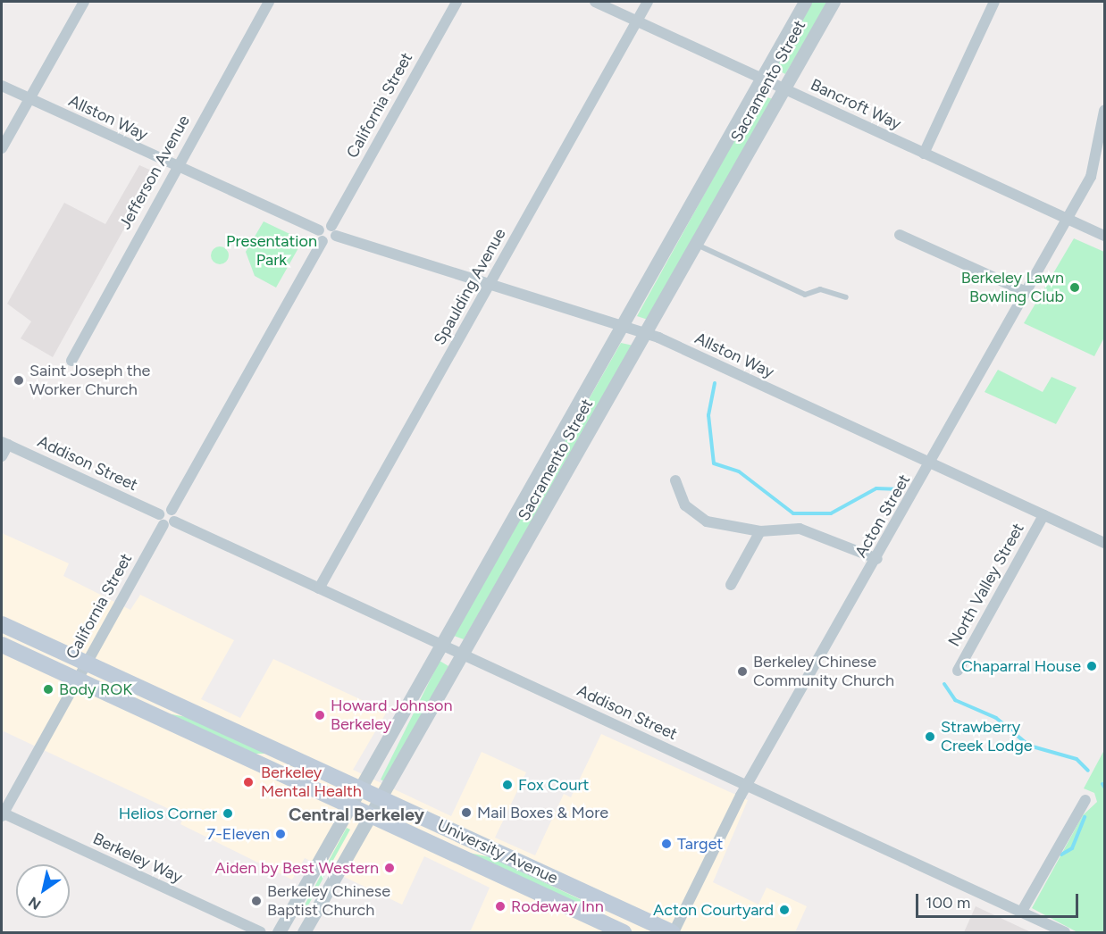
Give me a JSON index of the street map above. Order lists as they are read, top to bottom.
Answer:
{
  "streets": {
    "main road": ["University Avenue"],
    "street": [
      "Sacramento Street",
      "Bancroft Way",
      "California Street",
      "Allston Way",
      "Jefferson Avenue",
      "Spaulding Avenue",
      "Addison Street",
      "Acton Street",
      "North Valley Street",
      "Berkeley Way"
    ]
  },
  "crossings": [
    ["Sacramento Street", "Bancroft Way"],
    ["Sacramento Street", "Allston Way"],
    ["Sacramento Street", "Addison Street"],
    ["Sacramento Street", "University Avenue"],
    ["Bancroft Way", "Spaulding Avenue"],
    ["Bancroft Way", "Acton Street"],
    ["California Street", "Allston Way"],
    ["California Street", "Addison Street"],
    ["California Street", "University Avenue"],
    ["California Street", "Berkeley Way"],
    ["Allston Way", "Jefferson Avenue"],
    ["Allston Way", "Spaulding Avenue"],
    ["Allston Way", "Acton Street"],
    ["Allston Way", "North Valley Street"],
    ["Spaulding Avenue", "Addison Street"],
    ["Addison Street", "Acton Street"],
    ["Acton Street", "University Avenue"]
  ],
  "districts": ["Central Berkeley"],
  "parks": ["Presentation Park"],
  "places": [
    "Berkeley Lawn Bowling Club",
    "Saint Joseph the Worker Church",
    "Chaparral House",
    "Berkeley Chinese Community Church",
    "Body ROK",
    "Howard Johnson Berkeley",
    "Strawberry Creek Lodge",
    "Berkeley Mental Health",
    "Fox Court",
    "Mail Boxes & More",
    "Helios Corner",
    "7-Eleven",
    "Target",
    "Aiden by Best Western",
    "Berkeley Chinese Baptist Church",
    "Rodeway Inn",
    "Acton Courtyard"
  ],
  "scale_bar": "100 m",
  "north": "bottom left"
}
